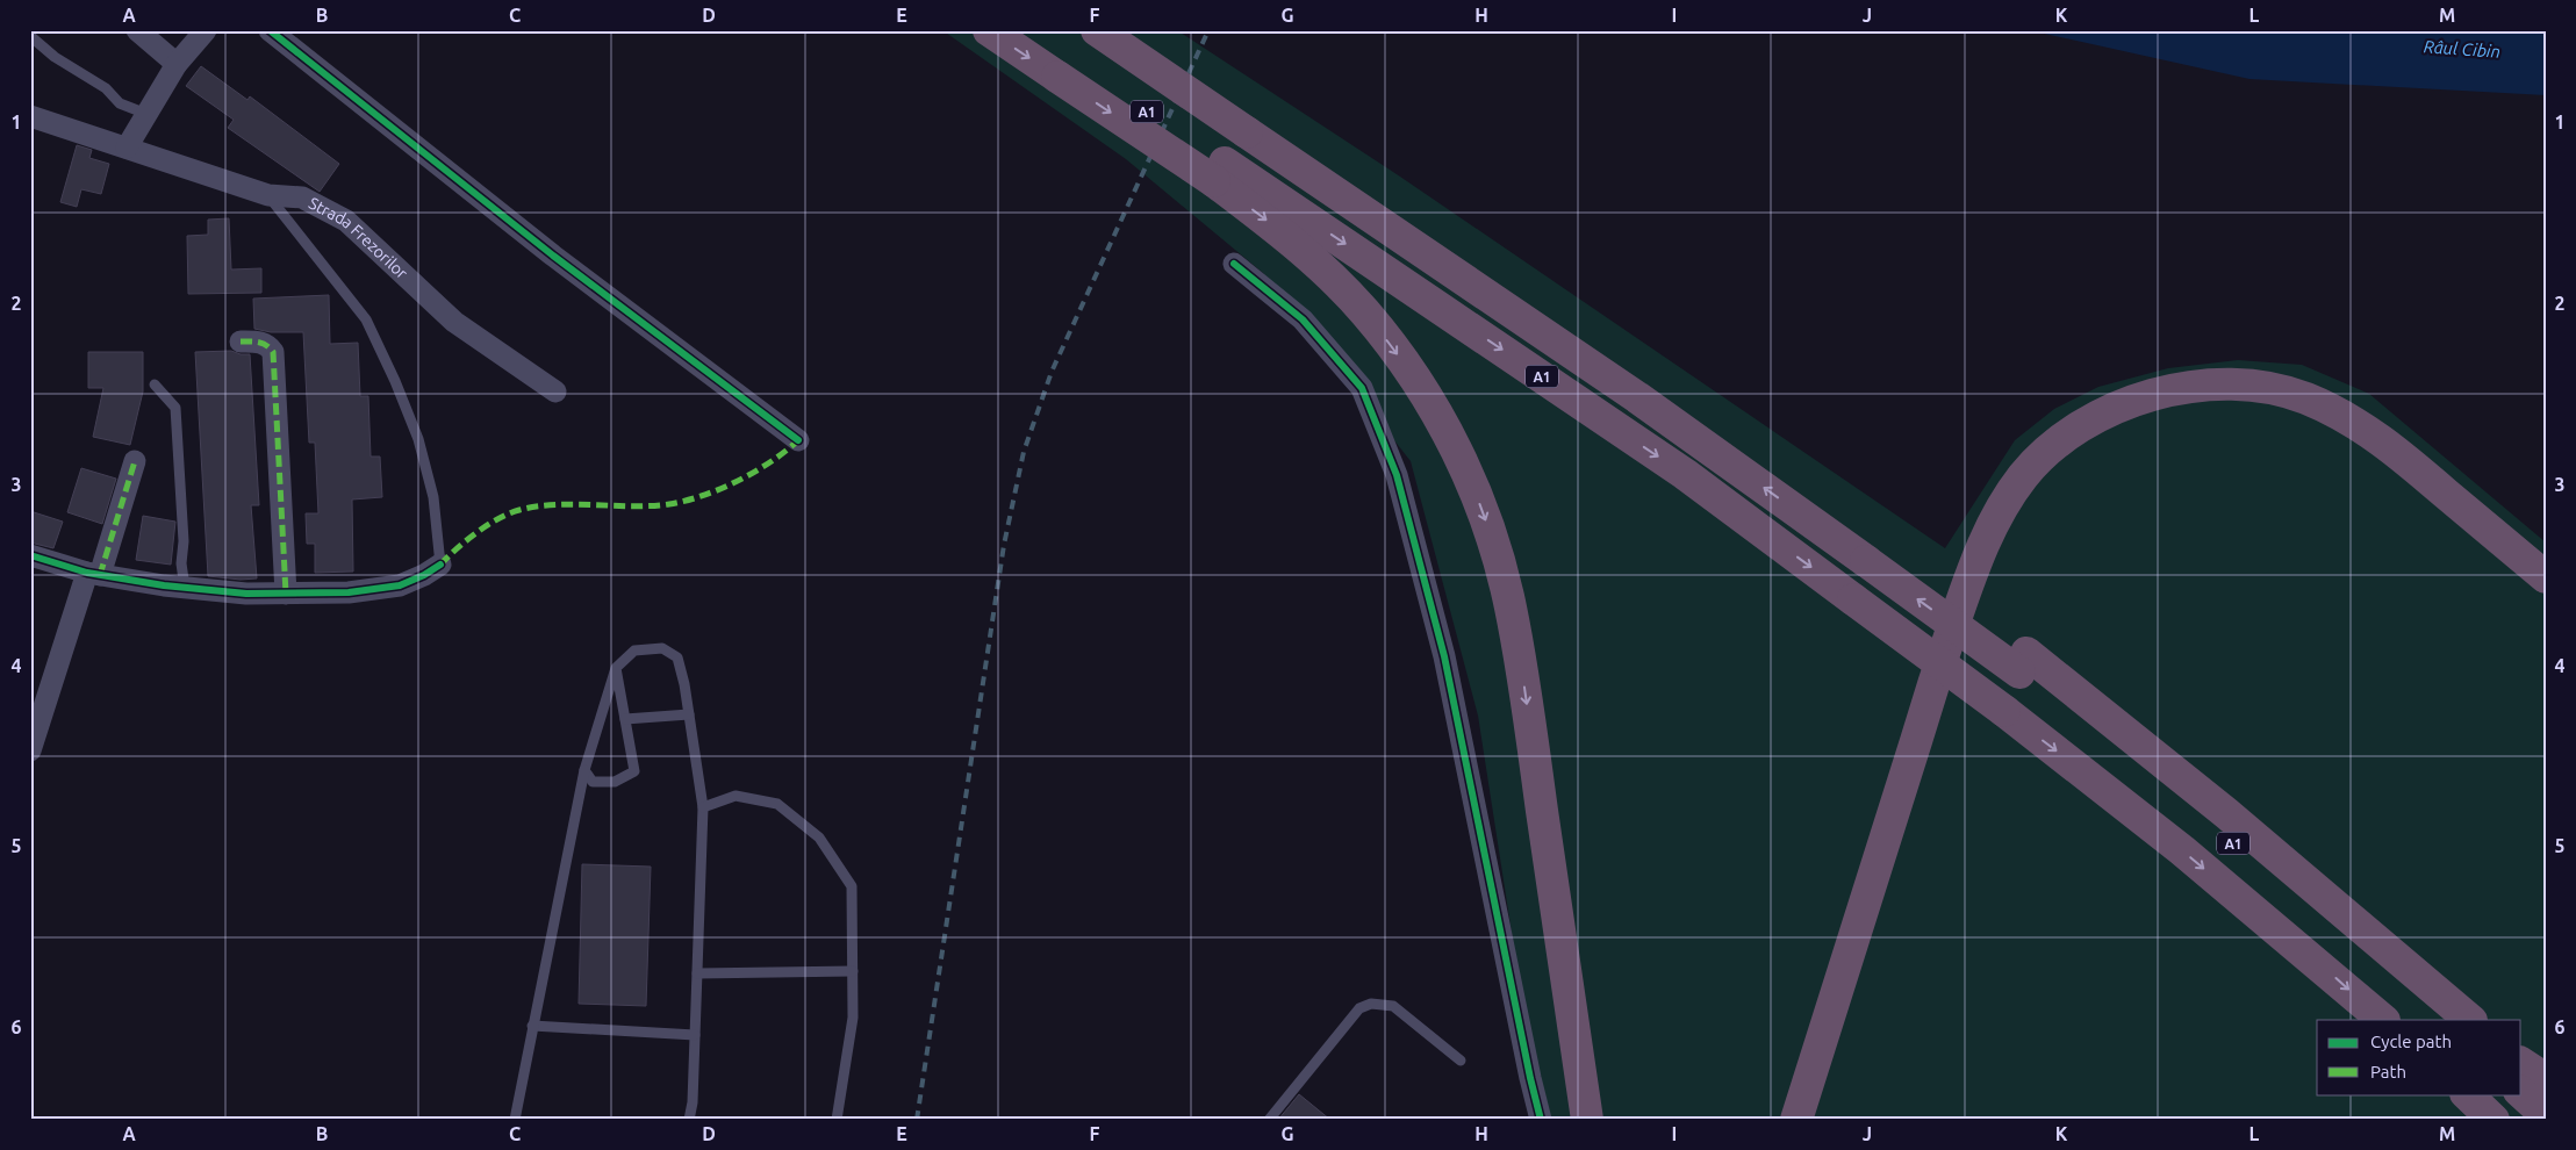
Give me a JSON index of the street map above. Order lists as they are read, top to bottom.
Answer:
{
  "streets": {
    "highway": ["A1"],
    "street": ["Strada Frezorilor"]
  },
  "water": ["Râul Cibin"],
  "legend": ["Cycle path", "Path"],
  "grid": {
    "columns": [
      "A",
      "B",
      "C",
      "D",
      "E",
      "F",
      "G",
      "H",
      "I",
      "J",
      "K",
      "L",
      "M"
    ],
    "rows": [
      "1",
      "2",
      "3",
      "4",
      "5",
      "6"
    ]
  }
}
